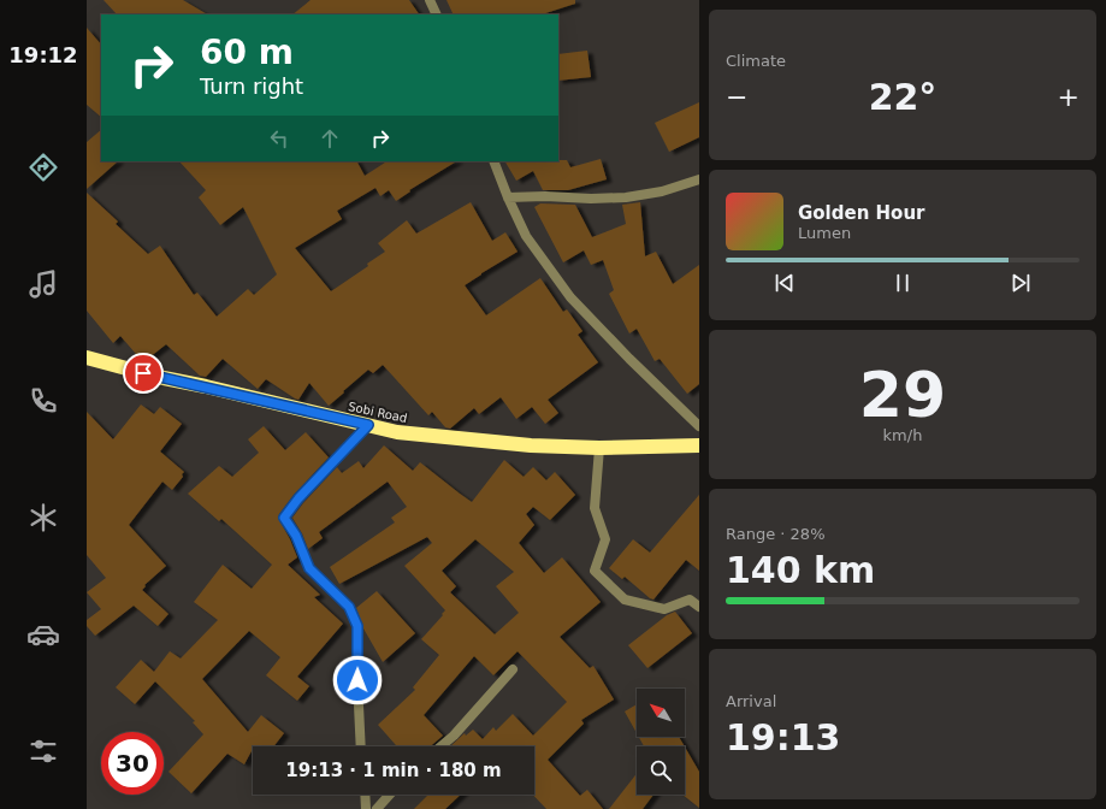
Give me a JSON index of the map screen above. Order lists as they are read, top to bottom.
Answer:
{
  "streets": {
    "highway": ["Sobi Road"]
  },
  "north": "top left",
  "page": {
    "tabs": "19:12",
    "tile": [
      "Climate",
      ["29", "km/h"],
      ["Range · 28%", "140 km"],
      ["Arrival", "19:13"]
    ],
    "turn": ["60 m", "Turn right"],
    "heat": ["−", "22°", "+"],
    "song": ["Golden Hour", "Lumen"],
    "limit": "30",
    "trip": "19:13 · 1 min · 180 m"
  }
}
